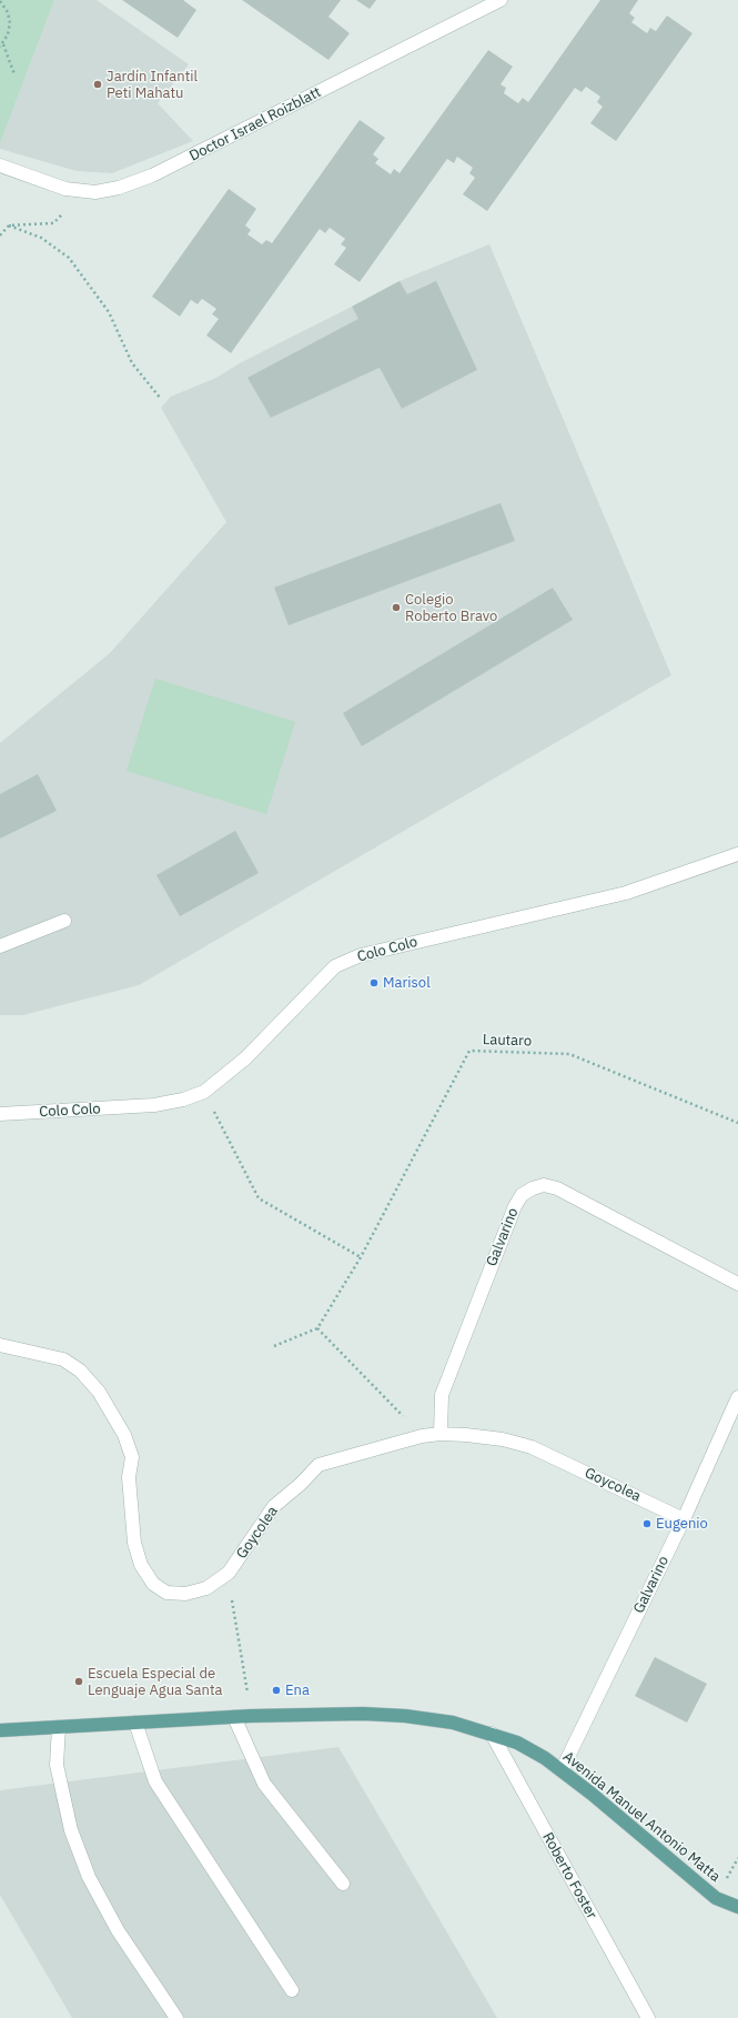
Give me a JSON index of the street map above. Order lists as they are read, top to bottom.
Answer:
{
  "streets": {
    "main road": ["Avenida Manuel Antonio Matta"],
    "street": [
      "Doctor Israel Roizblatt",
      "Colo Colo",
      "Galvarino",
      "Goycolea",
      "Roberto Foster"
    ],
    "path": ["Lautaro"]
  },
  "crossings": [
    ["Galvarino", "Goycolea"],
    ["Galvarino", "Avenida Manuel Antonio Matta"],
    ["Avenida Manuel Antonio Matta", "Roberto Foster"]
  ],
  "places": [
    "Jardín Infantil Peti Mahatu",
    "Colegio Roberto Bravo",
    "Marisol",
    "Eugenio",
    "Escuela Especial de Lenguaje Agua Santa",
    "Ena"
  ]
}
